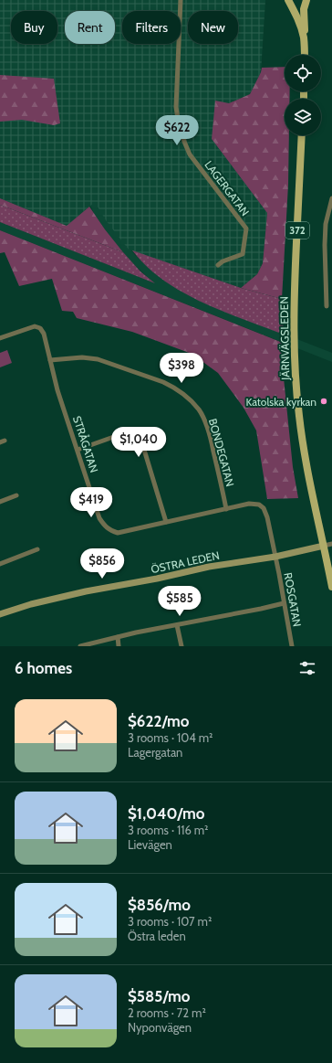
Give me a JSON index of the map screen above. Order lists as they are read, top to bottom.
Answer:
{
  "streets": {
    "main road": ["372", "JÄRNVÄGSLEDEN"],
    "street": [
      "LAGERGATAN",
      "STRÅGATAN",
      "BONDEGATAN",
      "ÖSTRA LEDEN",
      "ROSGATAN"
    ]
  },
  "crossings": [
    ["JÄRNVÄGSLEDEN", "ÖSTRA LEDEN"],
    ["STRÅGATAN", "BONDEGATAN"],
    ["STRÅGATAN", "ÖSTRA LEDEN"],
    ["STRÅGATAN", "ROSGATAN"],
    ["ÖSTRA LEDEN", "ROSGATAN"]
  ],
  "places": ["Katolska kyrkan"],
  "page": {
    "chip": [
      "Buy",
      "Rent",
      "Filters",
      "New"
    ],
    "price": [
      "$622",
      "$398",
      "$1,040",
      "$419",
      "$856",
      "$585"
    ],
    "heading": "6 homes",
    "list": [
      {
        "name": "$622/mo",
        "note": "3 rooms · 104 m² · Lagergatan"
      },
      {
        "name": "$1,040/mo",
        "note": "3 rooms · 116 m² · Lievägen"
      },
      {
        "name": "$856/mo",
        "note": "3 rooms · 107 m² · Östra leden"
      },
      {
        "name": "$585/mo",
        "note": "2 rooms · 72 m² · Nyponvägen"
      }
    ]
  }
}
